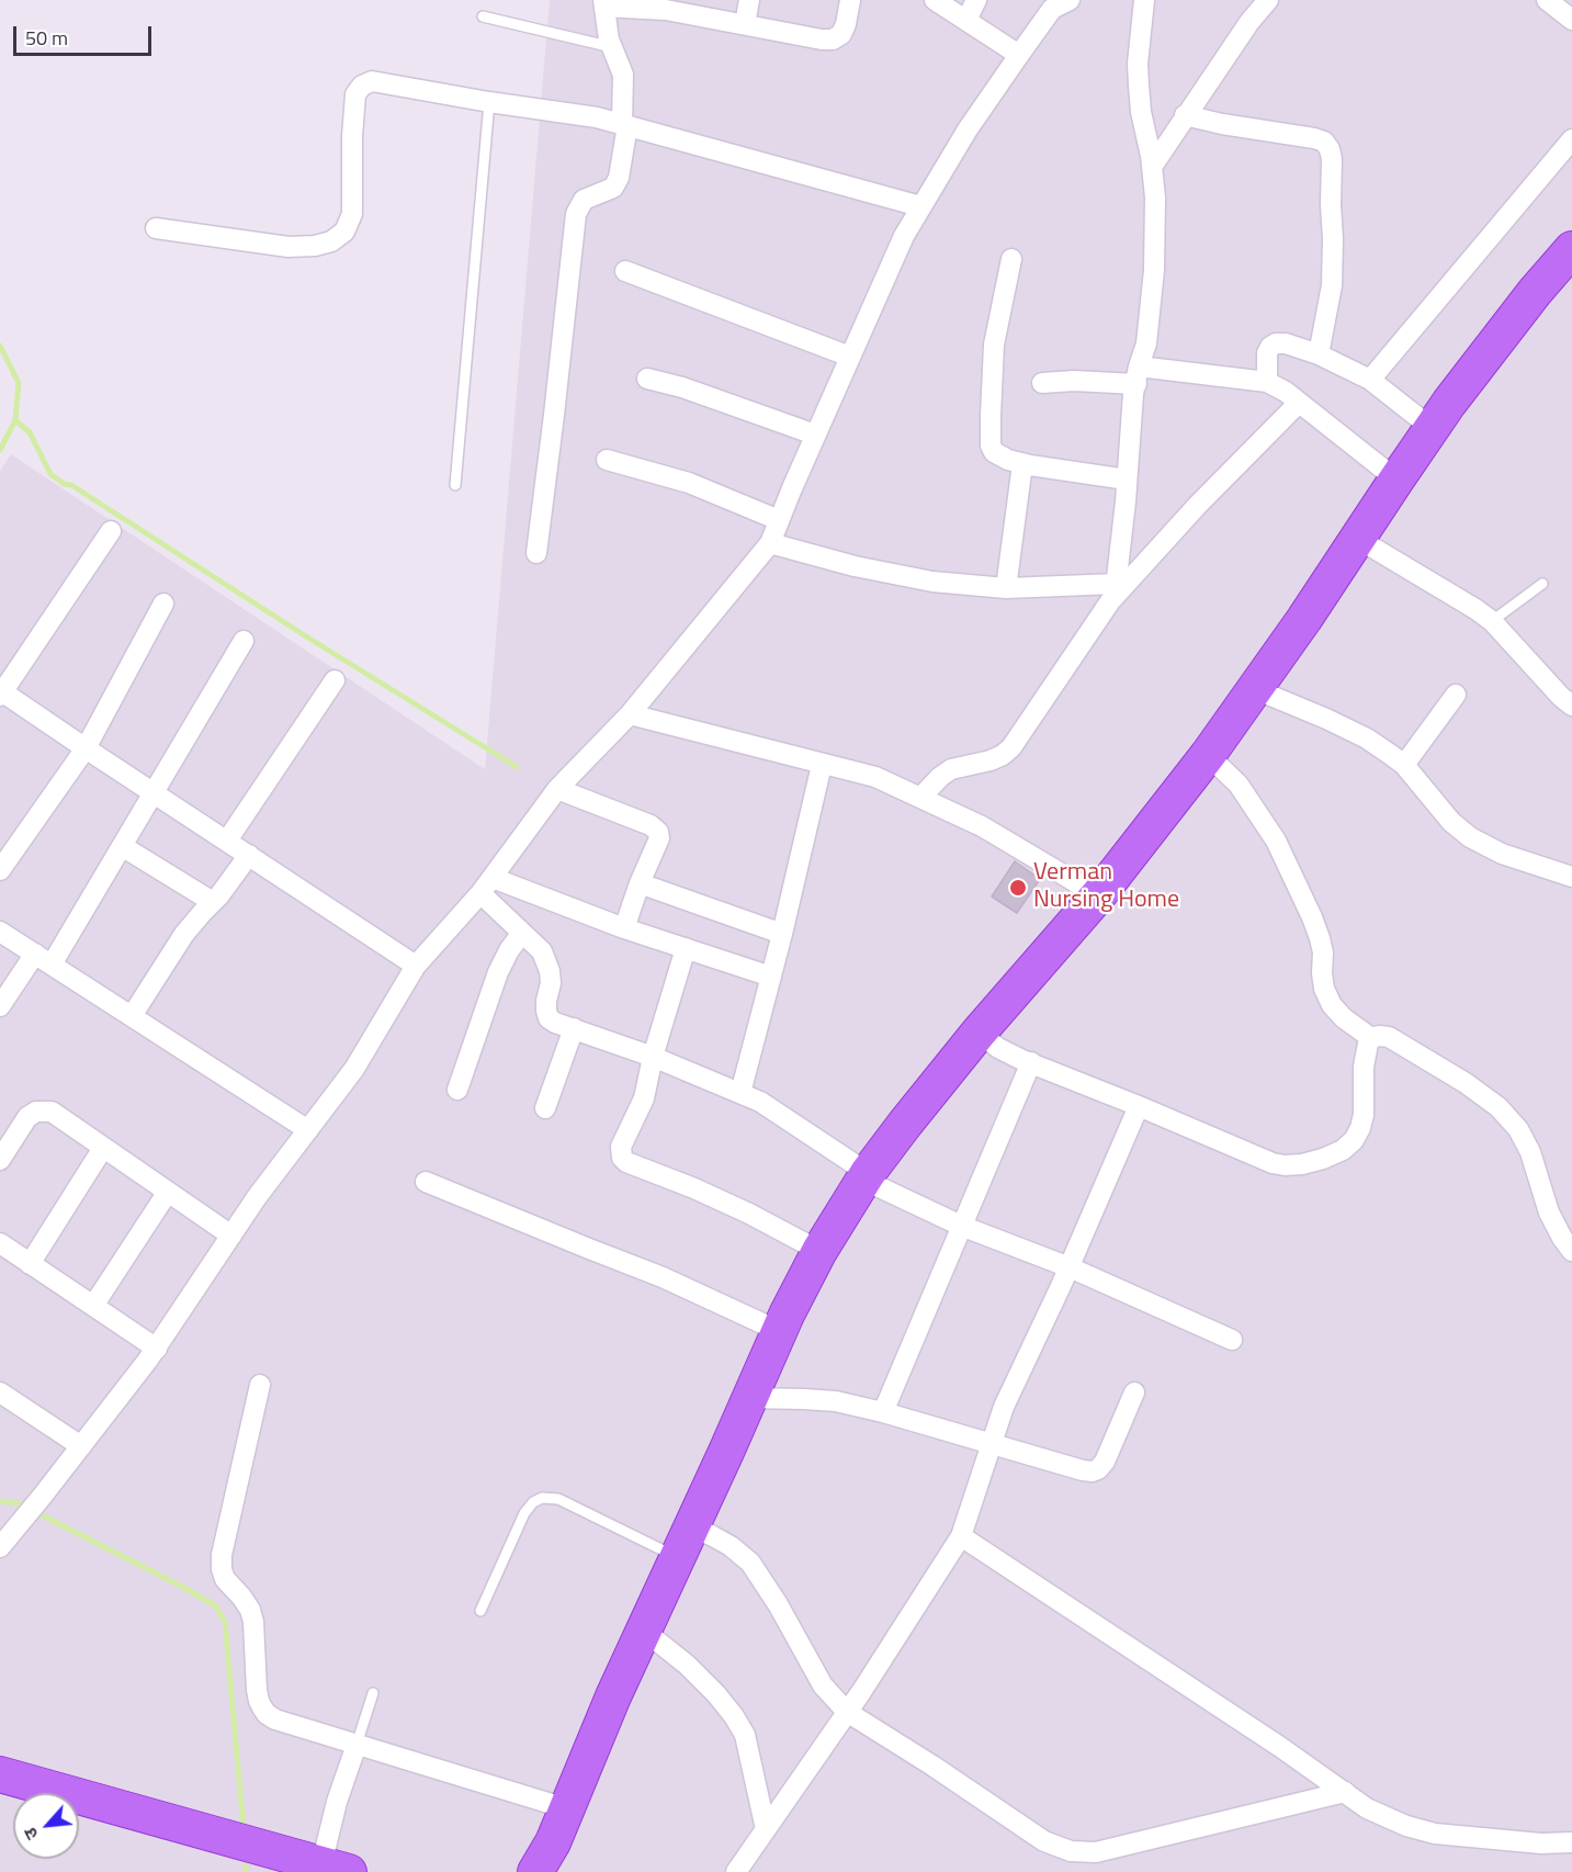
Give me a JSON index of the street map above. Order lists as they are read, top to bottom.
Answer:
{
  "places": ["Verman Nursing Home"],
  "scale_bar": "50 m",
  "north": "bottom left"
}
